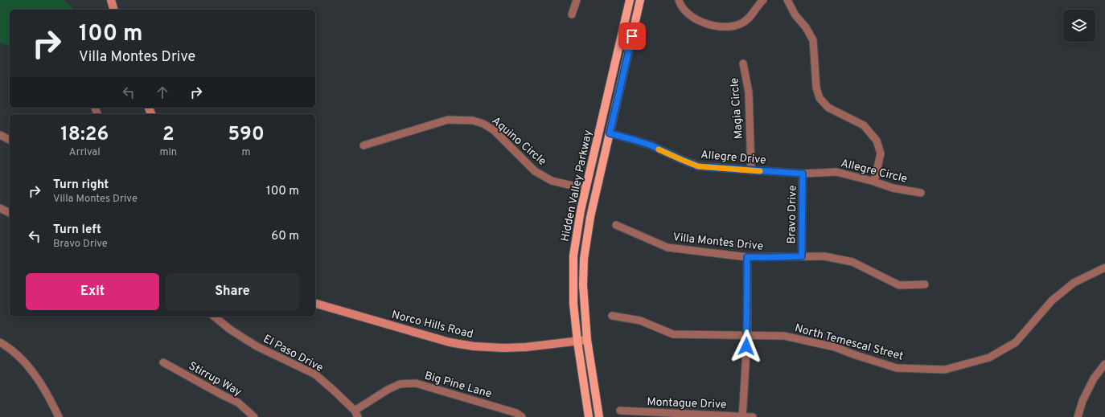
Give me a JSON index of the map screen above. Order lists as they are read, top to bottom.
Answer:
{
  "streets": {
    "main road": ["Hidden Valley Parkway"],
    "street": [
      "Magia Circle",
      "Aquino Circle",
      "Allegre Drive",
      "Allegre Circle",
      "Bravo Drive",
      "Villa Montes Drive",
      "Norco Hills Road",
      "North Temescal Street",
      "El Paso Drive",
      "Stirrup Way",
      "Big Pine Lane",
      "Montague Drive"
    ]
  },
  "crossings": [
    ["Magia Circle", "Allegre Drive"],
    ["Aquino Circle", "Hidden Valley Parkway"],
    ["Allegre Drive", "Allegre Circle"],
    ["Allegre Drive", "Hidden Valley Parkway"],
    ["Allegre Drive", "Bravo Drive"],
    ["Allegre Circle", "Bravo Drive"],
    ["Hidden Valley Parkway", "Norco Hills Road"],
    ["Bravo Drive", "Villa Montes Drive"],
    ["El Paso Drive", "Big Pine Lane"]
  ],
  "page": {
    "turn": ["100 m", "Villa Montes Drive"],
    "eta": [
      "18:26",
      "Arrival",
      "2",
      "min",
      "590",
      "m"
    ],
    "list": [
      {
        "name": "Turn right",
        "note": "Villa Montes Drive",
        "value": "100 m"
      },
      {
        "name": "Turn left",
        "note": "Bravo Drive",
        "value": "60 m"
      }
    ],
    "buttons": ["Exit", "Share"]
  }
}
